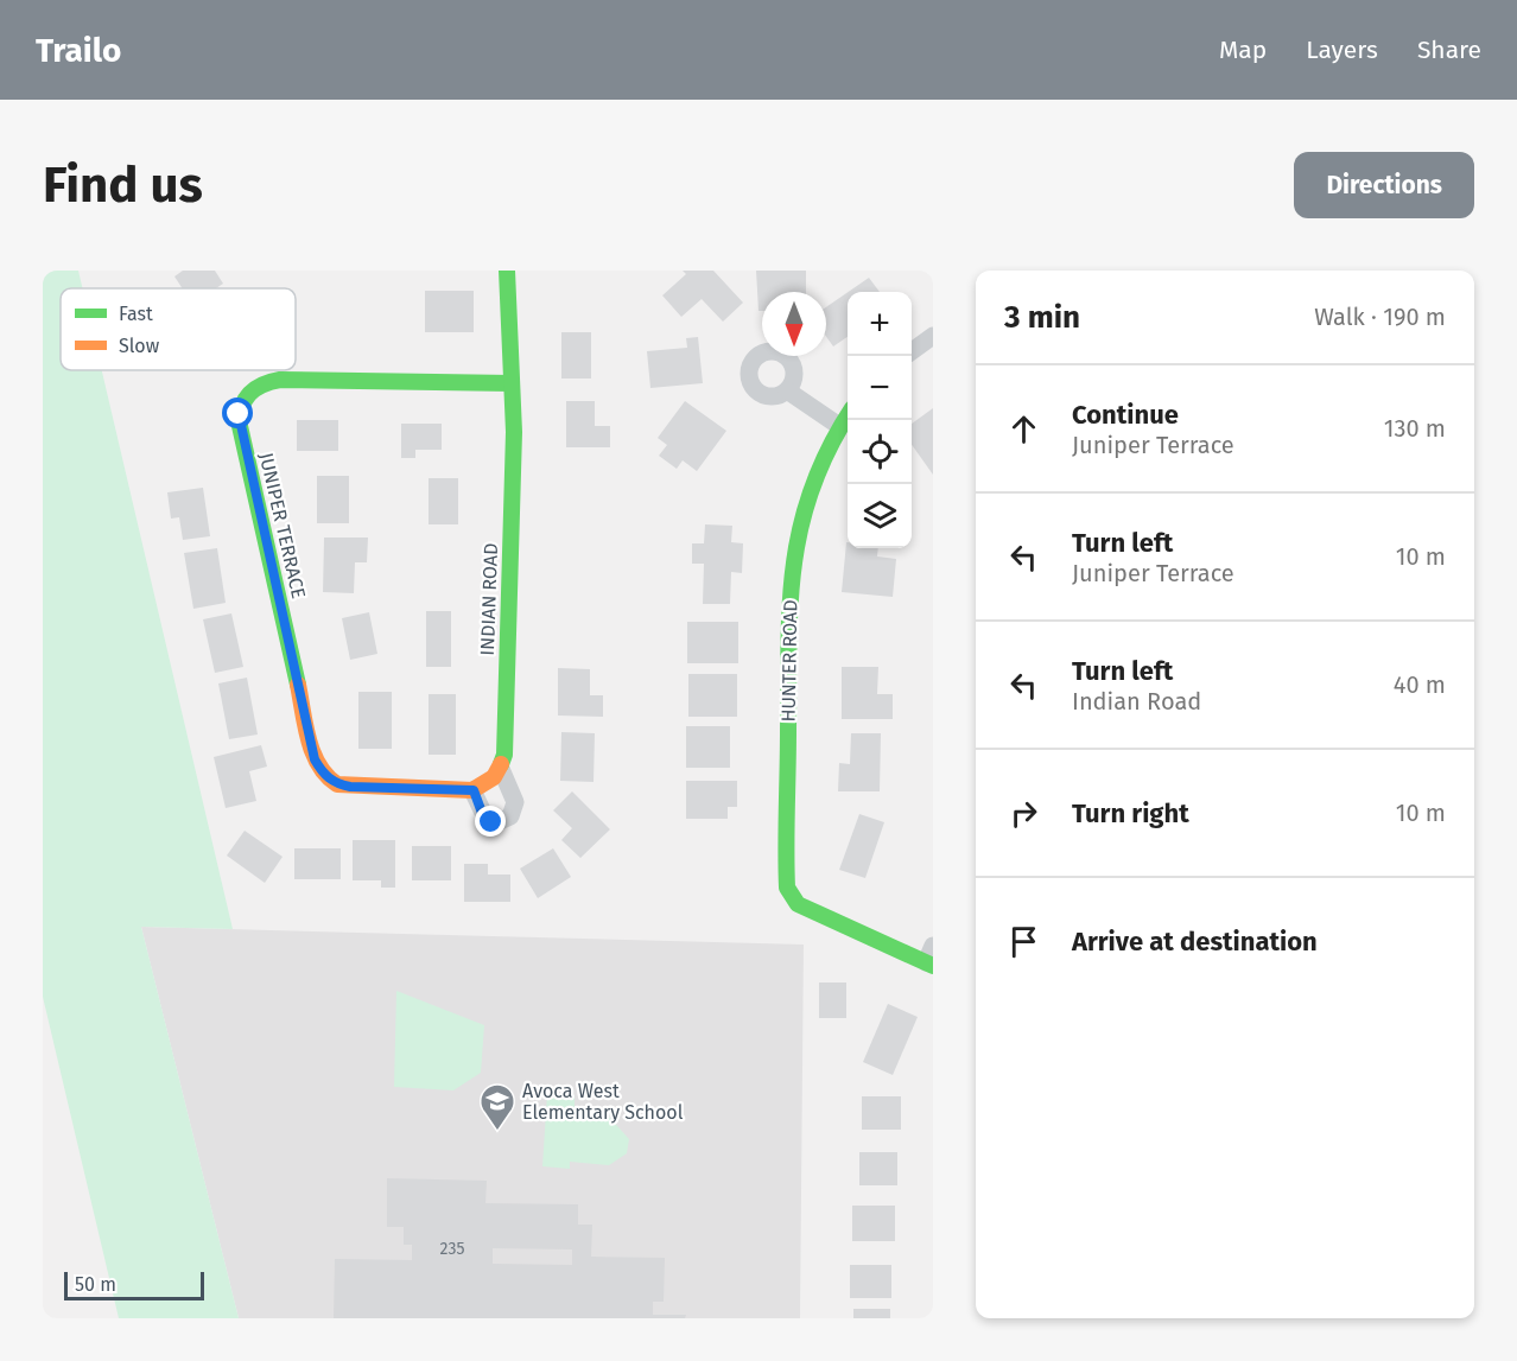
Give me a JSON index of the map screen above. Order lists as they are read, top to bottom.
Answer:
{
  "streets": {
    "street": ["JUNIPER TERRACE", "INDIAN ROAD", "HUNTER ROAD"]
  },
  "crossings": [
    ["JUNIPER TERRACE", "INDIAN ROAD"]
  ],
  "places": {
    "school or university": ["Avoca West Elementary School"]
  },
  "house_numbers": ["235"],
  "legend": ["Fast", "Slow"],
  "scale_bar": "50 m",
  "north": "bottom",
  "page": {
    "header": "Trailo",
    "nav": ["Map", "Layers", "Share"],
    "buttons": "Directions",
    "title": "Find us",
    "heading": ["3 min", "Walk · 190 m"],
    "map_buttons": ["+", "−"],
    "list": [
      ["Continue", "Juniper Terrace", "130 m"],
      ["Turn left", "Juniper Terrace", "10 m"],
      ["Turn left", "Indian Road", "40 m"],
      ["Turn right", "10 m"],
      "Arrive at destination"
    ],
    "scale": "50 m"
  }
}
